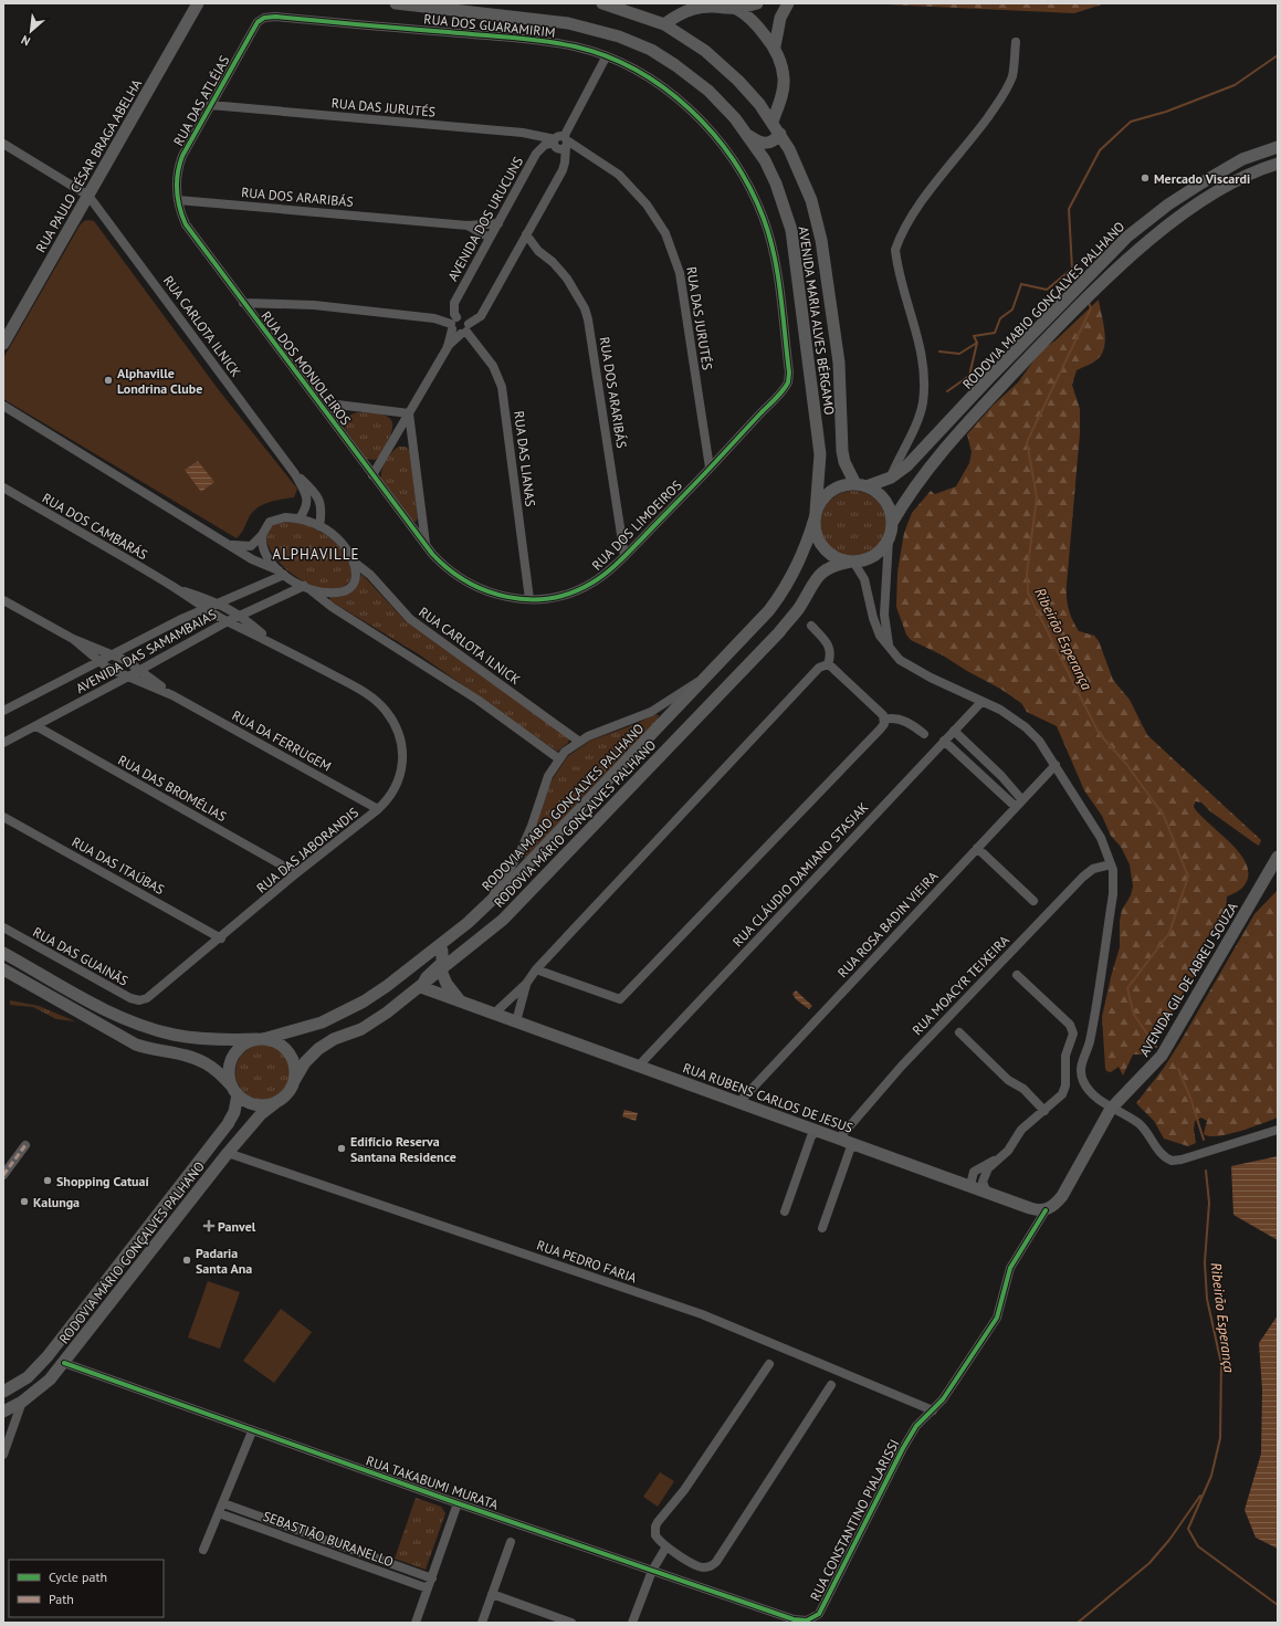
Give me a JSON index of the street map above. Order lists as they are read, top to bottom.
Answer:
{
  "streets": {
    "main road": [
      "RUA PAULO CÉSAR BRAGA ABELHA",
      "RODOVIA MABIO GONÇALVES PALHANO",
      "AVENIDA MARIA ALVES BÉRGAMO",
      "RODOVIA MÁRIO GONÇALVES PALHANO",
      "AVENIDA GIL DE ABREU SOUZA",
      "RUA RUBENS CARLOS DE JESUS"
    ],
    "street": [
      "RUA DOS GUARAMIRIM",
      "RUA DAS ATLÉIAS",
      "RUA DAS JURUTÉS",
      "RUA DOS ARARIBÁS",
      "AVENIDA DOS URUCUNS",
      "RUA CARLOTA ILNICK",
      "RUA DOS MONJOLEIROS",
      "RUA DAS LIANAS",
      "RUA DOS LIMOEIROS",
      "RUA DOS CAMBARÁS",
      "AVENIDA DAS SAMAMBAIAS",
      "RUA DA FERRUGEM",
      "RUA DAS BROMÉLIAS",
      "RUA DAS JABORANDIS",
      "RUA DAS ITAÚBAS",
      "RUA CLÁUDIO DAMIANO STASIAK",
      "RUA ROSA BADIN VIEIRA",
      "RUA DAS GUAINÃS",
      "RUA MOACYR TEIXEIRA",
      "RUA PEDRO FARIA",
      "RUA TAKABUMI MURATA",
      "RUA CONSTANTINO PIALARISSI",
      "SEBASTIÃO BURANELLO"
    ]
  },
  "crossings": [
    ["RUA DOS GUARAMIRIM", "RUA DAS ATLÉIAS"],
    ["RUA DOS GUARAMIRIM", "AVENIDA DOS URUCUNS"],
    ["RUA DOS GUARAMIRIM", "RUA DOS LIMOEIROS"],
    ["RUA DAS ATLÉIAS", "RUA DAS JURUTÉS"],
    ["RUA DAS ATLÉIAS", "RUA DOS ARARIBÁS"],
    ["RUA DAS ATLÉIAS", "RUA DOS MONJOLEIROS"],
    ["RUA DAS JURUTÉS", "AVENIDA DOS URUCUNS"],
    ["RUA DAS JURUTÉS", "RUA DOS LIMOEIROS"],
    ["RUA PAULO CÉSAR BRAGA ABELHA", "RUA CARLOTA ILNICK"],
    ["RUA DOS ARARIBÁS", "AVENIDA DOS URUCUNS"],
    ["RUA DOS ARARIBÁS", "RUA DOS MONJOLEIROS"],
    ["RUA DOS ARARIBÁS", "RUA DOS LIMOEIROS"],
    ["AVENIDA DOS URUCUNS", "RUA DOS MONJOLEIROS"],
    ["AVENIDA DOS URUCUNS", "RUA DAS LIANAS"],
    ["RODOVIA MABIO GONÇALVES PALHANO", "AVENIDA MARIA ALVES BÉRGAMO"],
    ["RODOVIA MABIO GONÇALVES PALHANO", "RODOVIA MÁRIO GONÇALVES PALHANO"],
    ["AVENIDA MARIA ALVES BÉRGAMO", "RODOVIA MÁRIO GONÇALVES PALHANO"],
    ["RUA CARLOTA ILNICK", "AVENIDA DAS SAMAMBAIAS"],
    ["RUA DOS MONJOLEIROS", "RUA DOS LIMOEIROS"],
    ["RUA DAS LIANAS", "RUA DOS LIMOEIROS"],
    ["RUA DOS CAMBARÁS", "AVENIDA DAS SAMAMBAIAS"],
    ["RUA DOS CAMBARÁS", "RUA DAS JABORANDIS"],
    ["AVENIDA DAS SAMAMBAIAS", "RUA DA FERRUGEM"],
    ["AVENIDA DAS SAMAMBAIAS", "RUA DAS BROMÉLIAS"],
    ["RUA DA FERRUGEM", "RUA DAS JABORANDIS"],
    ["RUA DAS BROMÉLIAS", "RUA DAS JABORANDIS"],
    ["RODOVIA MÁRIO GONÇALVES PALHANO", "RUA RUBENS CARLOS DE JESUS"],
    ["RODOVIA MÁRIO GONÇALVES PALHANO", "RUA PEDRO FARIA"],
    ["RODOVIA MÁRIO GONÇALVES PALHANO", "RUA TAKABUMI MURATA"],
    ["RUA DAS JABORANDIS", "RUA DAS ITAÚBAS"],
    ["RUA DAS JABORANDIS", "RUA DAS GUAINÃS"],
    ["RUA CLÁUDIO DAMIANO STASIAK", "RUA RUBENS CARLOS DE JESUS"],
    ["RUA ROSA BADIN VIEIRA", "RUA RUBENS CARLOS DE JESUS"],
    ["RUA MOACYR TEIXEIRA", "RUA RUBENS CARLOS DE JESUS"],
    ["RUA RUBENS CARLOS DE JESUS", "RUA CONSTANTINO PIALARISSI"],
    ["RUA PEDRO FARIA", "RUA CONSTANTINO PIALARISSI"],
    ["RUA TAKABUMI MURATA", "RUA CONSTANTINO PIALARISSI"]
  ],
  "districts": ["ALPHAVILLE"],
  "water": ["Ribeirão Esperança"],
  "places": {
    "other": [
      "Mercado Viscardi",
      "Alphaville Londrina Clube",
      "Edifício Reserva Santana Residence",
      "Shopping Catuaí",
      "Kalunga",
      "Padaria Santa Ana"
    ],
    "health": ["Panvel"]
  },
  "legend": ["Cycle path", "Path"],
  "north": "bottom left"
}
